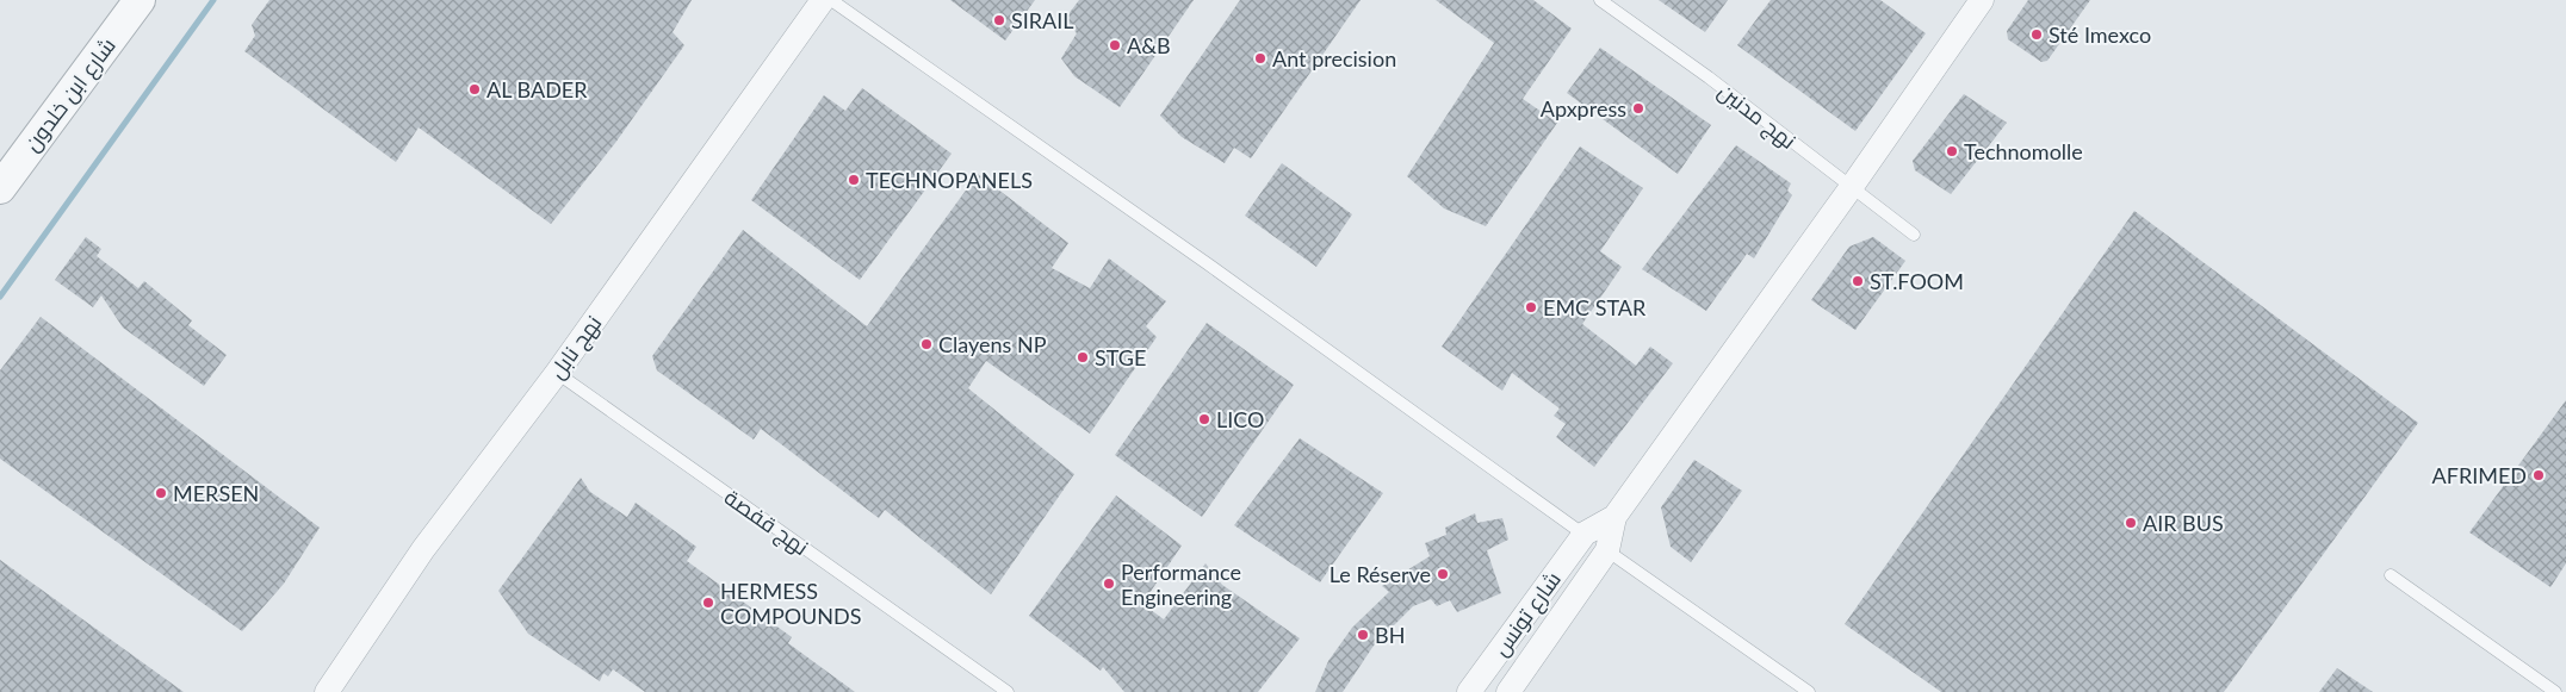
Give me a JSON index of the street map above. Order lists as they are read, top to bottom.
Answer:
{
  "streets": {
    "street": ["شارع ابن خلدون", "نهج نابل", "شارع تونس"],
    "lane": ["نهج مدنين", "نهج قفصة"]
  },
  "crossings": [
    ["نهج نابل", "نهج قفصة"]
  ],
  "places": [
    "SIRAIL",
    "Sté Imexco",
    "A&B",
    "Ant precision",
    "AL BADER",
    "Apxpress",
    "Technomolle",
    "TECHNOPANELS",
    "ST.FOOM",
    "EMC STAR",
    "Clayens NP",
    "STGE",
    "LICO",
    "AFRIMED",
    "MERSEN",
    "AIR BUS",
    "Le Réserve",
    "Performance Engineering",
    "HERMESS COMPOUNDS",
    "BH"
  ]
}
